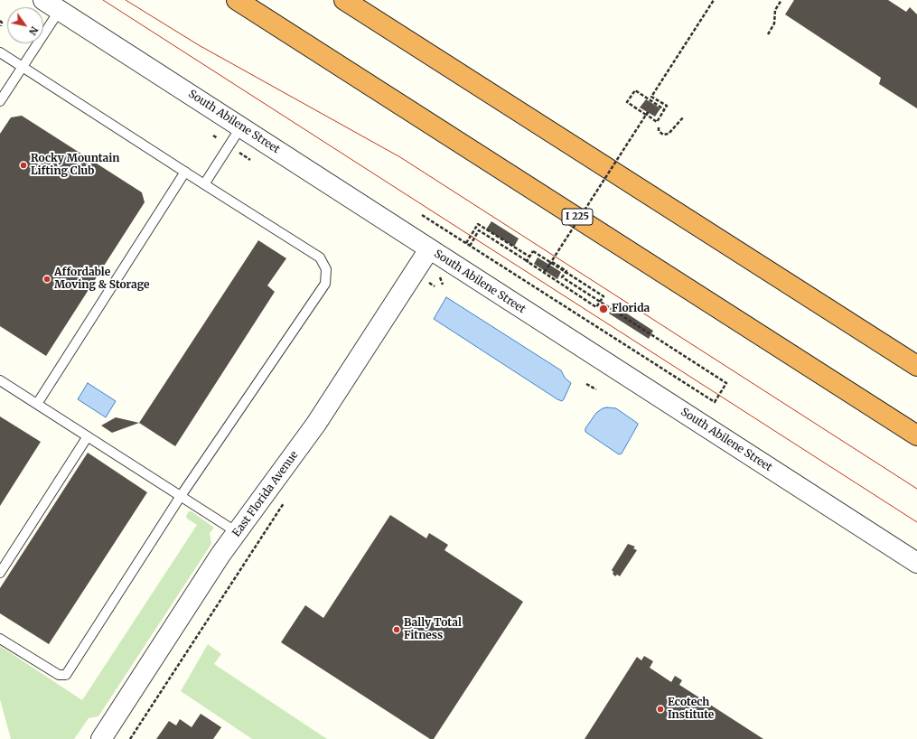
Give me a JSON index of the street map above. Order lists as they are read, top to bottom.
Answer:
{
  "streets": {
    "highway": ["I 225"],
    "street": ["South Abilene Street", "East Florida Avenue"]
  },
  "crossings": [
    ["South Abilene Street", "East Florida Avenue"]
  ],
  "places": [
    "Rocky Mountain Lifting Club",
    "Affordable Moving & Storage",
    "Florida",
    "Bally Total Fitness",
    "Ecotech Institute"
  ],
  "north": "bottom right"
}
